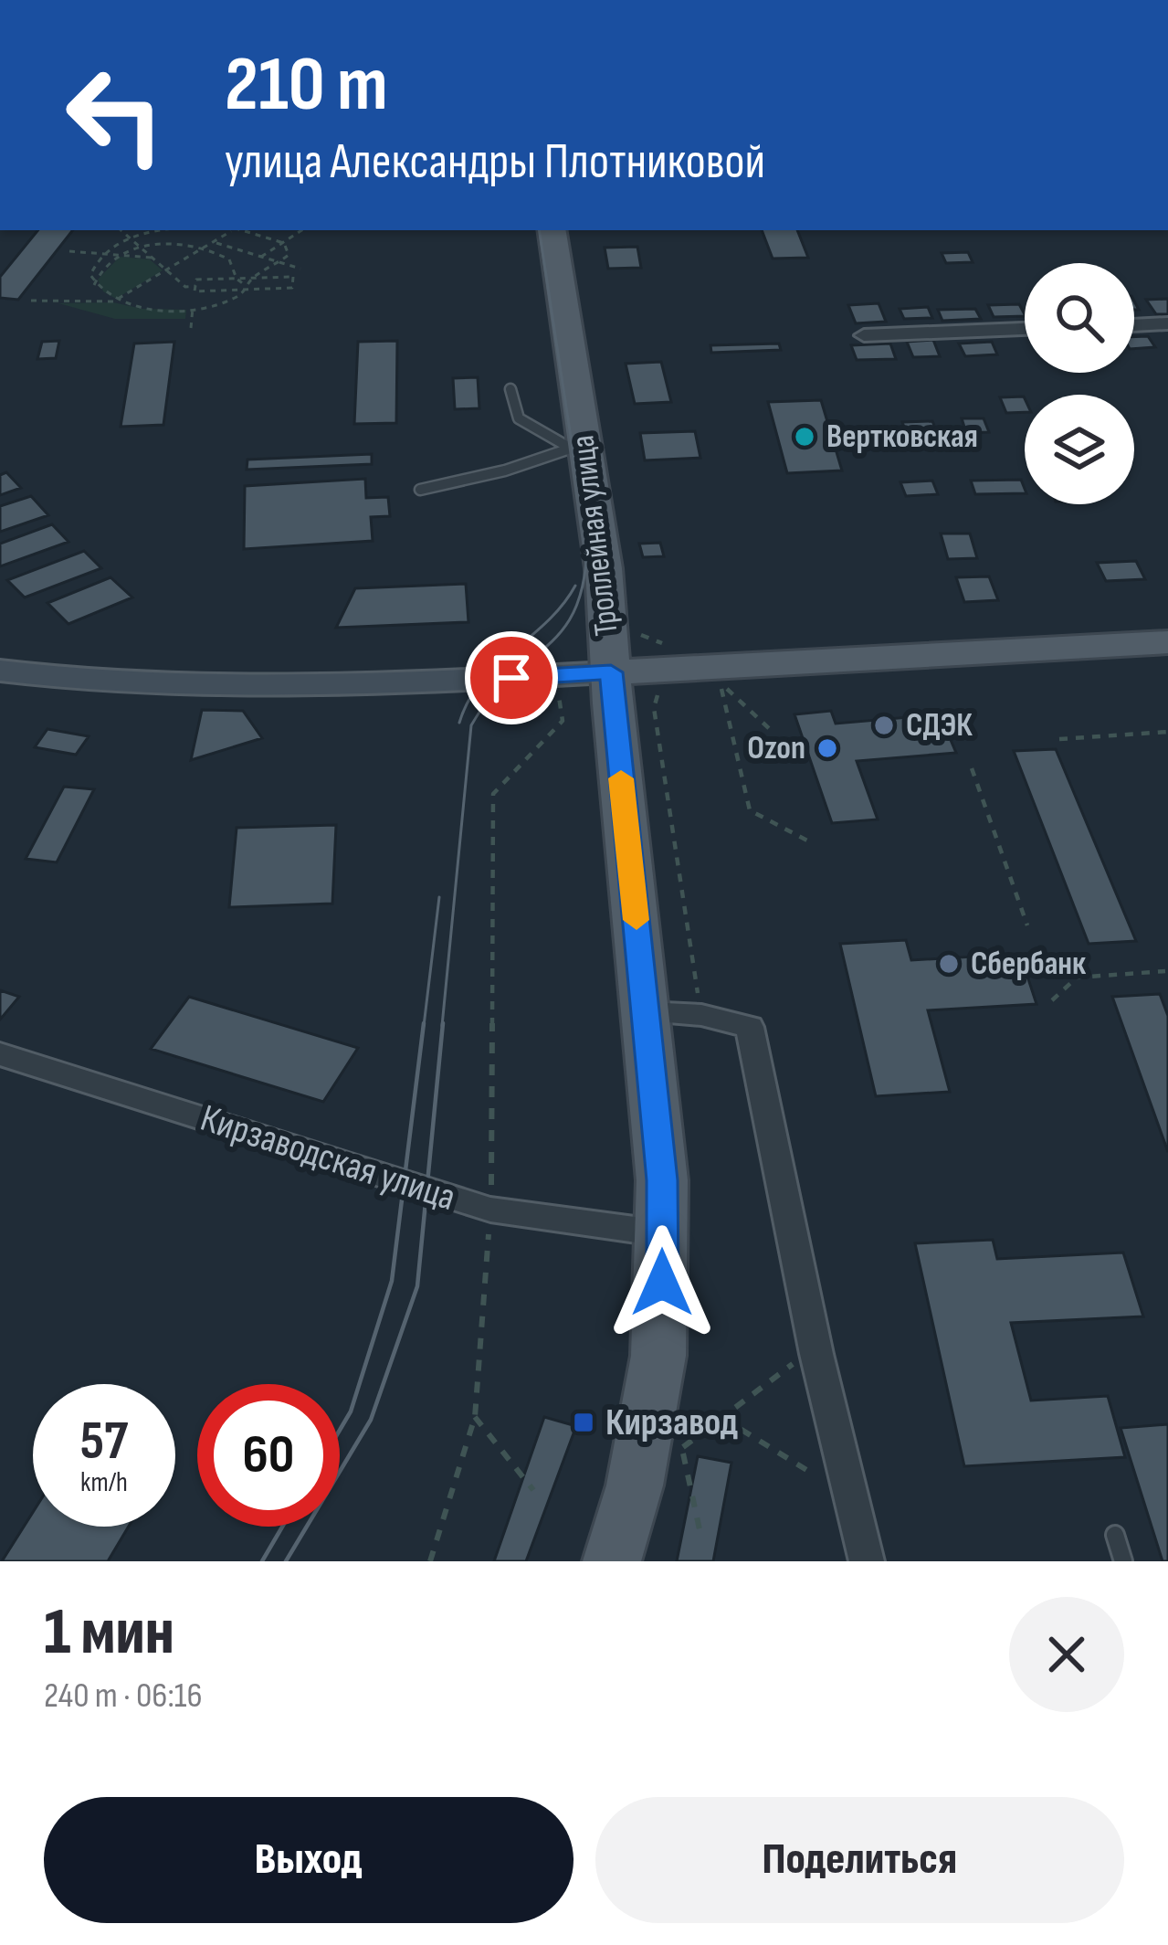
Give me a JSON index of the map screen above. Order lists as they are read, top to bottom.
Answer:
{
  "streets": {
    "main road": ["Троллейная улица"],
    "street": ["Кирзаводская улица"]
  },
  "crossings": [
    ["Троллейная улица", "Кирзаводская улица"]
  ],
  "places": {
    "other": [
      "Вертковская",
      "СДЭК",
      "Ozon",
      "Сбербанк"
    ],
    "transit": ["Кирзавод"]
  },
  "page": {
    "turn": ["210 m", "улица Александры Плотниковой"],
    "speed": "57 km/h",
    "limit": "60",
    "heading": ["1 мин", "240 m · 06:16"],
    "buttons": ["Выход", "Поделиться"]
  }
}
